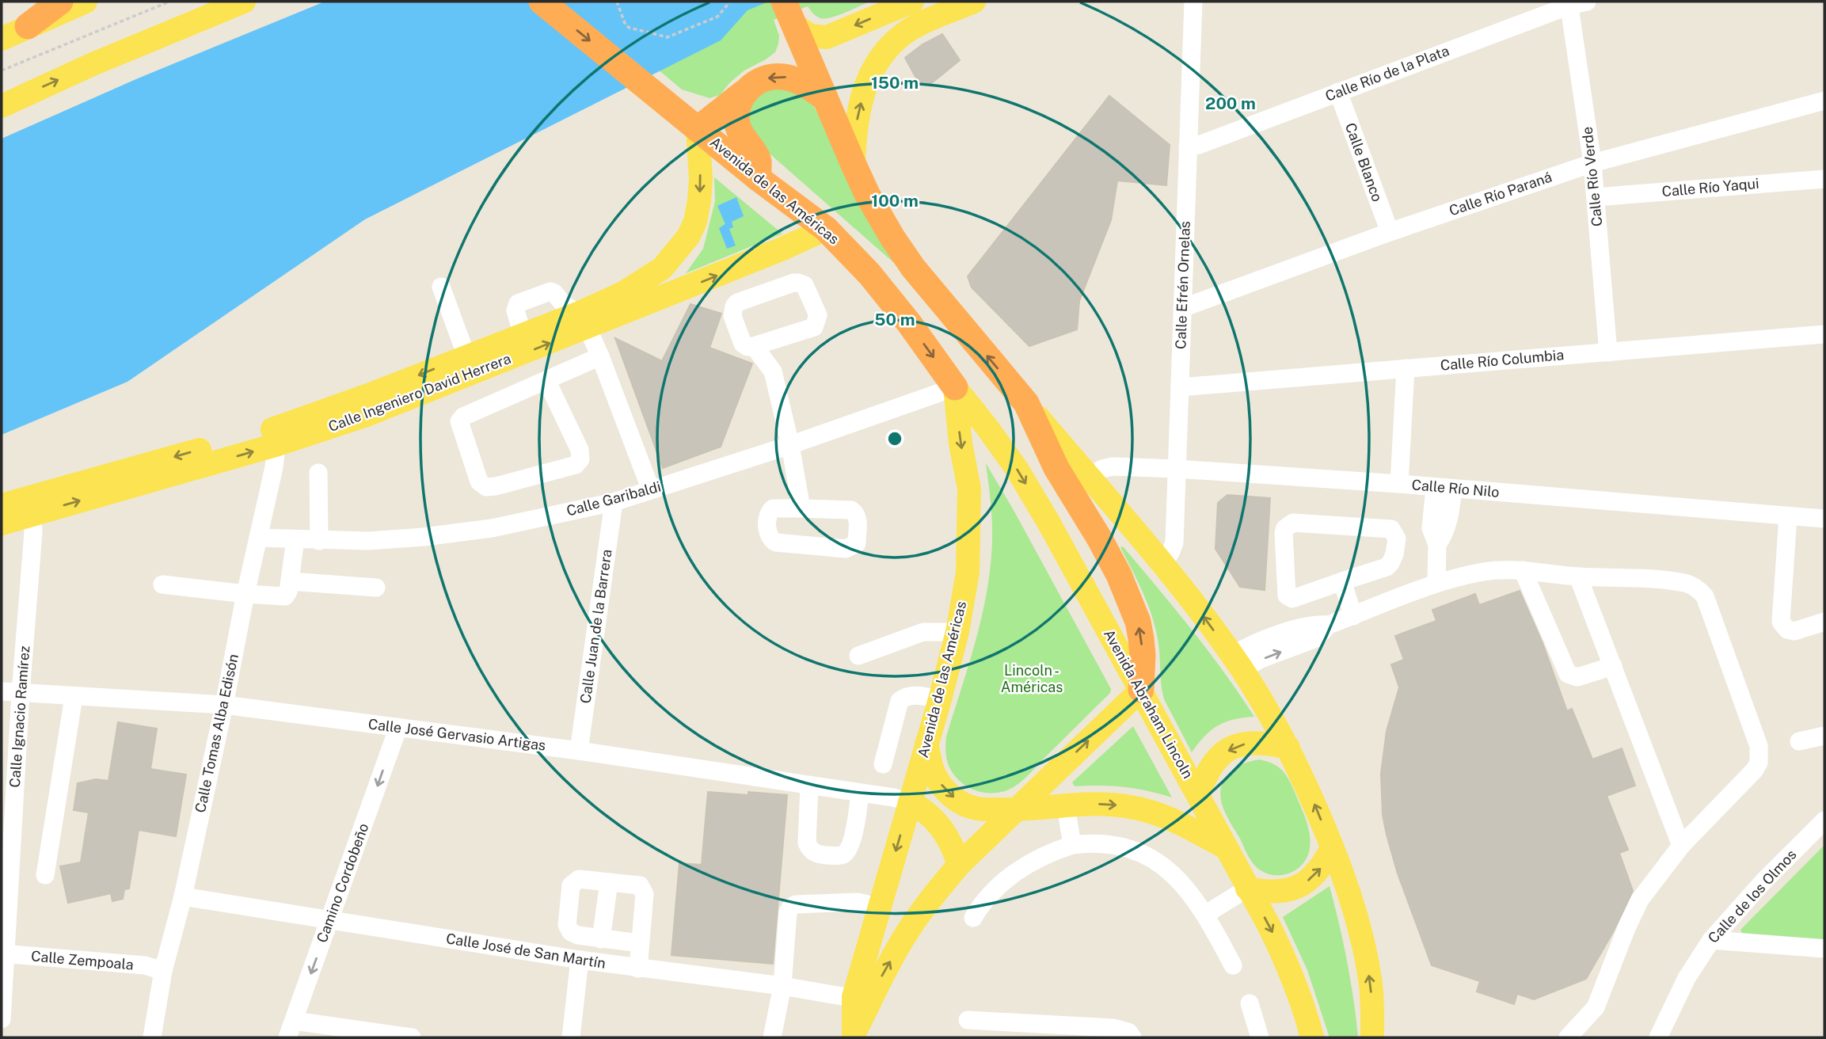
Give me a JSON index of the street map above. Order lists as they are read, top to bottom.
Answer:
{
  "streets": {
    "highway": ["Avenida de las Américas"],
    "main road": ["Calle Ingeniero David Herrera", "Avenida Abraham Lincoln"],
    "street": [
      "Calle Río de la Plata",
      "Calle Blanco",
      "Calle Río Verde",
      "Calle Río Yaqui",
      "Calle Río Paraná",
      "Calle Efrén Ornelas",
      "Calle Río Columbia",
      "Calle Río Nilo",
      "Calle Garibaldi",
      "Calle Juan de la Barrera",
      "Calle Ignacio Ramírez",
      "Calle Tomas Alba Edisón",
      "Calle José Gervasio Artigas",
      "Camino Cordobeño",
      "Calle de los Olmos",
      "Calle José de San Martín",
      "Calle Zempoala"
    ]
  },
  "crossings": [
    ["Calle Río de la Plata", "Calle Blanco"],
    ["Calle Río de la Plata", "Calle Río Verde"],
    ["Calle Río de la Plata", "Calle Efrén Ornelas"],
    ["Calle Blanco", "Calle Río Paraná"],
    ["Calle Río Verde", "Calle Río Yaqui"],
    ["Calle Río Verde", "Calle Río Paraná"],
    ["Calle Río Verde", "Calle Río Columbia"],
    ["Avenida de las Américas", "Calle Ingeniero David Herrera"],
    ["Avenida de las Américas", "Calle Garibaldi"],
    ["Avenida de las Américas", "Avenida Abraham Lincoln"],
    ["Avenida de las Américas", "Calle José Gervasio Artigas"],
    ["Avenida de las Américas", "Calle José de San Martín"],
    ["Calle Río Paraná", "Calle Efrén Ornelas"],
    ["Calle Efrén Ornelas", "Calle Río Columbia"],
    ["Calle Efrén Ornelas", "Calle Río Nilo"],
    ["Calle Ingeniero David Herrera", "Calle Ignacio Ramírez"],
    ["Calle Ingeniero David Herrera", "Calle Tomas Alba Edisón"],
    ["Calle Garibaldi", "Calle Juan de la Barrera"],
    ["Calle Garibaldi", "Avenida Abraham Lincoln"],
    ["Calle Garibaldi", "Calle Tomas Alba Edisón"],
    ["Calle Juan de la Barrera", "Calle José Gervasio Artigas"],
    ["Calle Ignacio Ramírez", "Calle José Gervasio Artigas"],
    ["Calle Ignacio Ramírez", "Calle Zempoala"],
    ["Calle Tomas Alba Edisón", "Calle José Gervasio Artigas"],
    ["Calle Tomas Alba Edisón", "Calle José de San Martín"],
    ["Calle Tomas Alba Edisón", "Calle Zempoala"],
    ["Calle José Gervasio Artigas", "Camino Cordobeño"],
    ["Camino Cordobeño", "Calle José de San Martín"]
  ],
  "one_way": ["Camino Cordobeño"],
  "parks": ["Lincoln - Américas"],
  "rings": [
    "150 m",
    "200 m",
    "100 m",
    "50 m"
  ]
}
